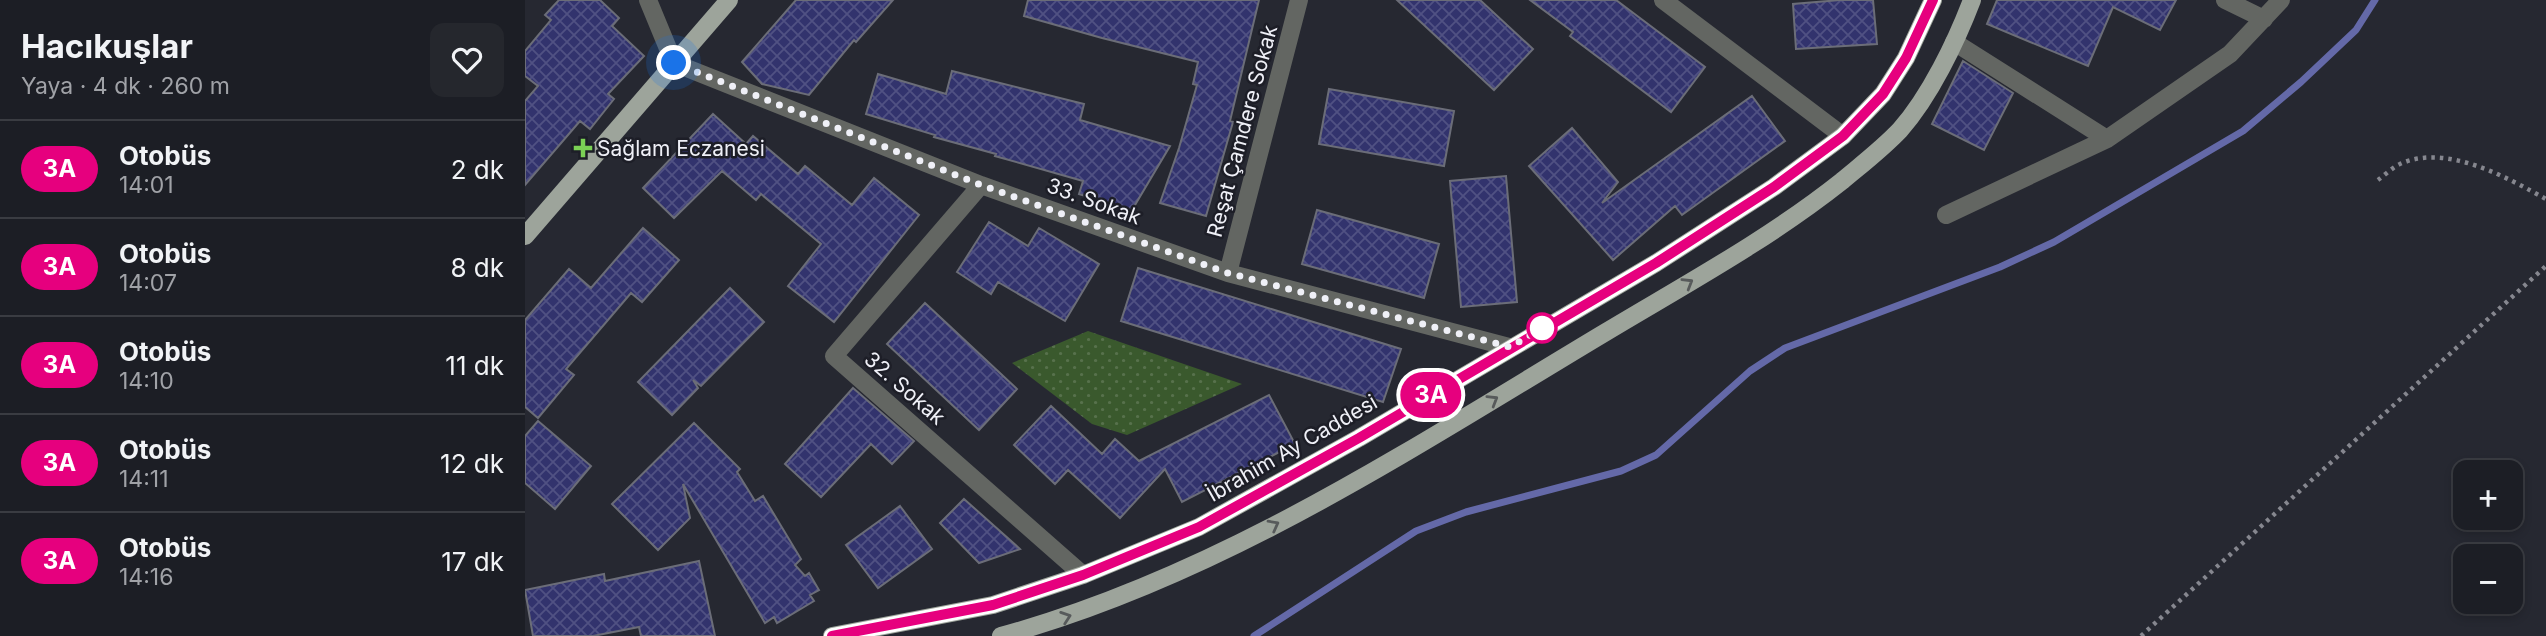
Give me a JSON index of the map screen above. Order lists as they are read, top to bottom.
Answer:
{
  "streets": {
    "main road": ["İbrahim Ay Caddesi"],
    "street": ["Reşat Çamdere Sokak", "33. Sokak", "32. Sokak"]
  },
  "crossings": [
    ["Reşat Çamdere Sokak", "33. Sokak"],
    ["33. Sokak", "32. Sokak"],
    ["33. Sokak", "İbrahim Ay Caddesi"],
    ["32. Sokak", "İbrahim Ay Caddesi"]
  ],
  "places": {
    "health": ["Sağlam Eczanesi"]
  },
  "lines": ["bus line 3A"],
  "page": {
    "heading": ["Hacıkuşlar", "Yaya · 4 dk · 260 m"],
    "on_map": "3A",
    "list": [
      {
        "mark": "3A",
        "name": "Otobüs",
        "note": "14:01",
        "value": "2 dk"
      },
      {
        "mark": "3A",
        "name": "Otobüs",
        "note": "14:07",
        "value": "8 dk"
      },
      {
        "mark": "3A",
        "name": "Otobüs",
        "note": "14:10",
        "value": "11 dk"
      },
      {
        "mark": "3A",
        "name": "Otobüs",
        "note": "14:11",
        "value": "12 dk"
      },
      {
        "mark": "3A",
        "name": "Otobüs",
        "note": "14:16",
        "value": "17 dk"
      }
    ],
    "map_buttons": ["+", "−"]
  }
}
